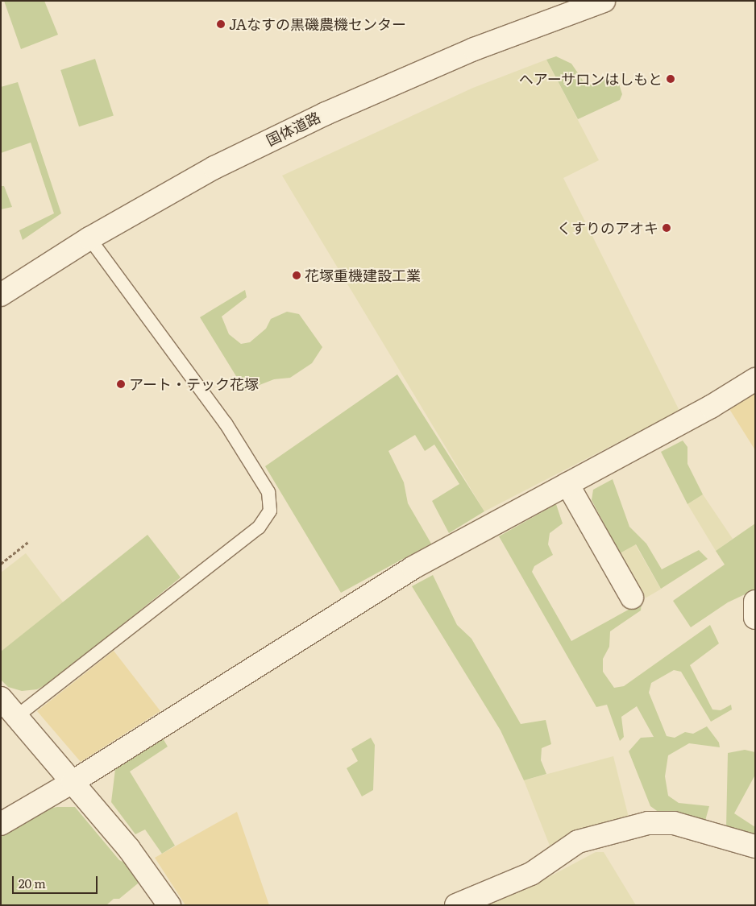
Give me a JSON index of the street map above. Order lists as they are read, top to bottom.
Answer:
{
  "streets": {
    "street": ["国体道路"]
  },
  "places": [
    "JAなすの黒磯農機センター",
    "ヘアーサロンはしもと",
    "くすりのアオキ",
    "花塚重機建設工業",
    "アート・テック花塚"
  ],
  "scale_bar": "20 m"
}
